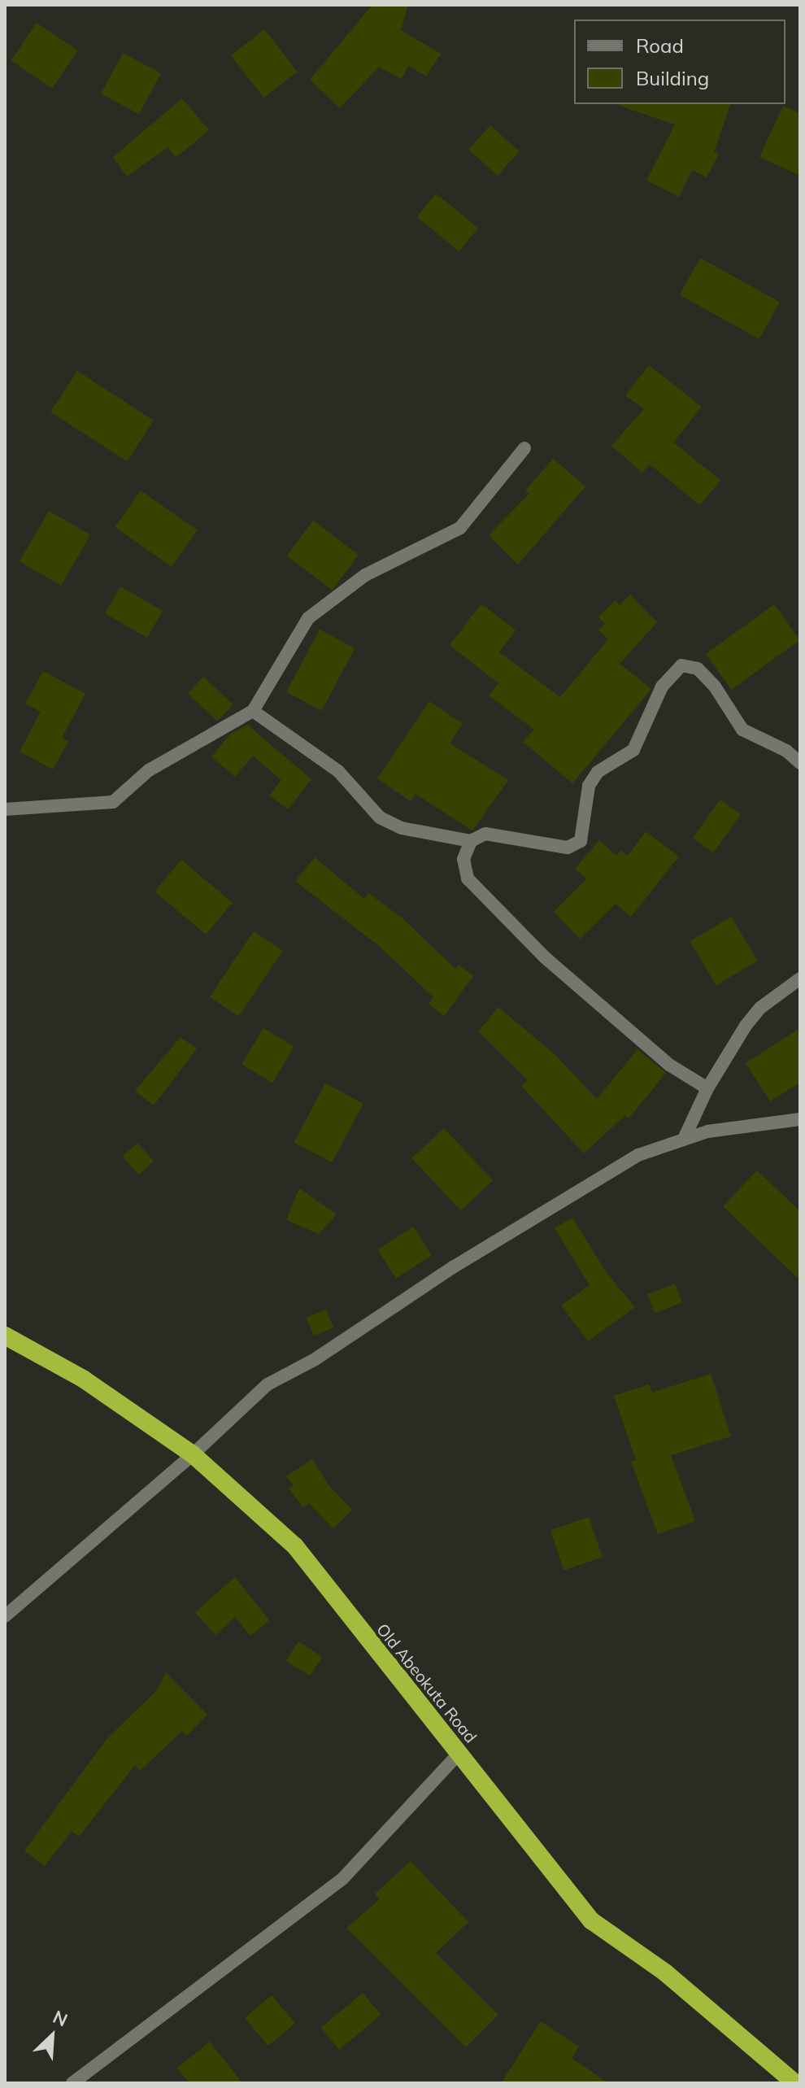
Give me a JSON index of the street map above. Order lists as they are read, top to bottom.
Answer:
{
  "streets": {
    "highway": ["Old Abeokuta Road"]
  },
  "legend": ["Road", "Building"],
  "north": "top right"
}
